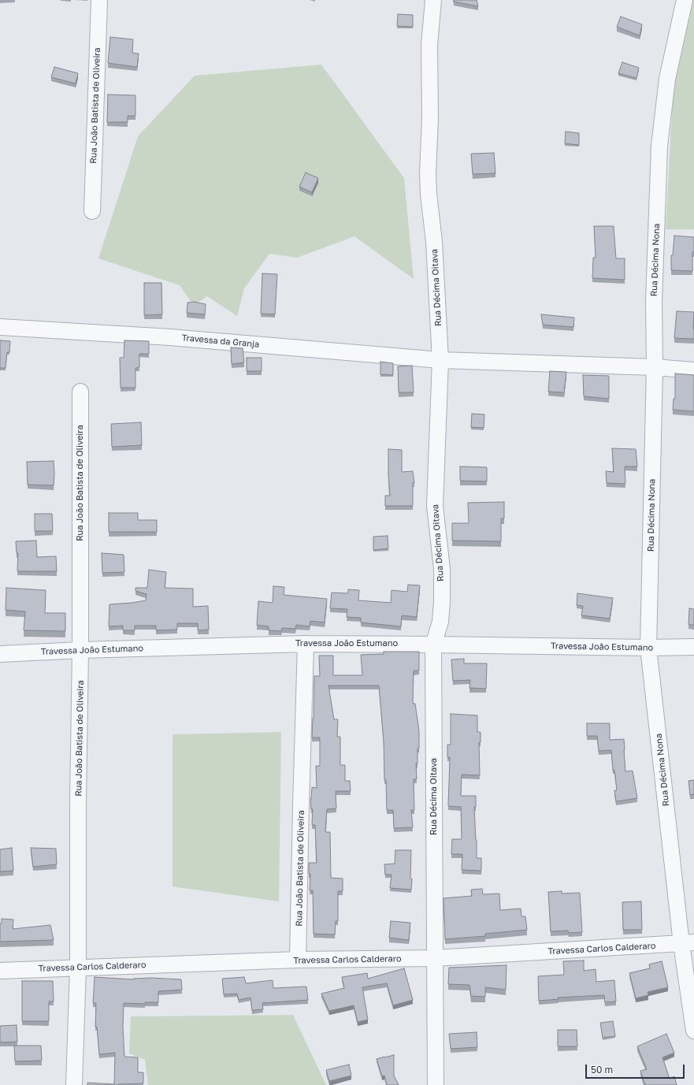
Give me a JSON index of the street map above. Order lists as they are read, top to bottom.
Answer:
{
  "streets": {
    "street": [
      "Rua João Batista de Oliveira",
      "Rua Décima Nona",
      "Rua Décima Oitava",
      "Travessa da Granja",
      "Travessa João Estumano",
      "Travessa Carlos Calderaro"
    ]
  },
  "crossings": [
    ["Rua João Batista de Oliveira", "Travessa João Estumano"],
    ["Rua João Batista de Oliveira", "Travessa Carlos Calderaro"],
    ["Rua Décima Nona", "Travessa da Granja"],
    ["Rua Décima Nona", "Travessa João Estumano"],
    ["Rua Décima Nona", "Travessa Carlos Calderaro"],
    ["Rua Décima Oitava", "Travessa da Granja"],
    ["Rua Décima Oitava", "Travessa João Estumano"],
    ["Rua Décima Oitava", "Travessa Carlos Calderaro"]
  ],
  "scale_bar": "50 m"
}
